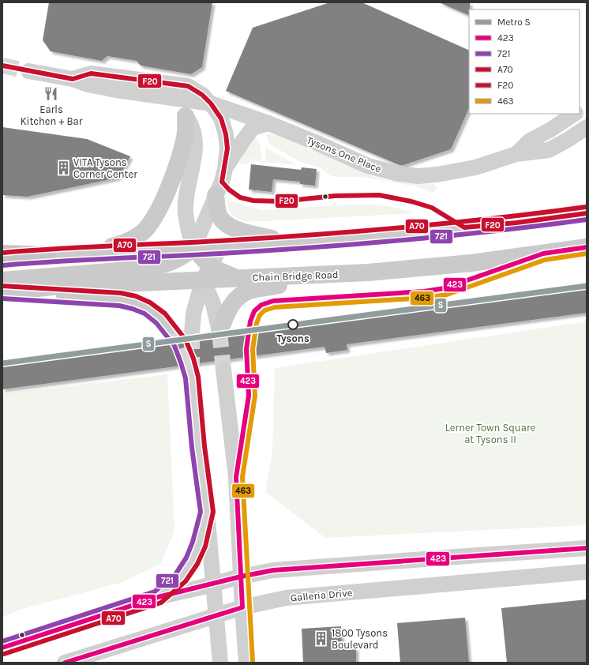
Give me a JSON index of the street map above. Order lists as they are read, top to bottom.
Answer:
{
  "streets": {
    "main road": ["Chain Bridge Road"],
    "street": ["Tysons One Place", "Galleria Drive"]
  },
  "parks": ["Lerner Town Square at Tysons II"],
  "places": {
    "restaurant": ["Earls Kitchen + Bar"],
    "building": ["VITA Tysons Corner Center", "1800 Tysons Boulevard"],
    "other": ["Tysons"]
  },
  "lines": [
    "transit line F20",
    "transit line A70",
    "transit line 721",
    "transit line 423",
    "transit line 463",
    "metro line S"
  ],
  "legend": [
    "Metro S",
    "423",
    "721",
    "A70",
    "F20",
    "463"
  ]
}
